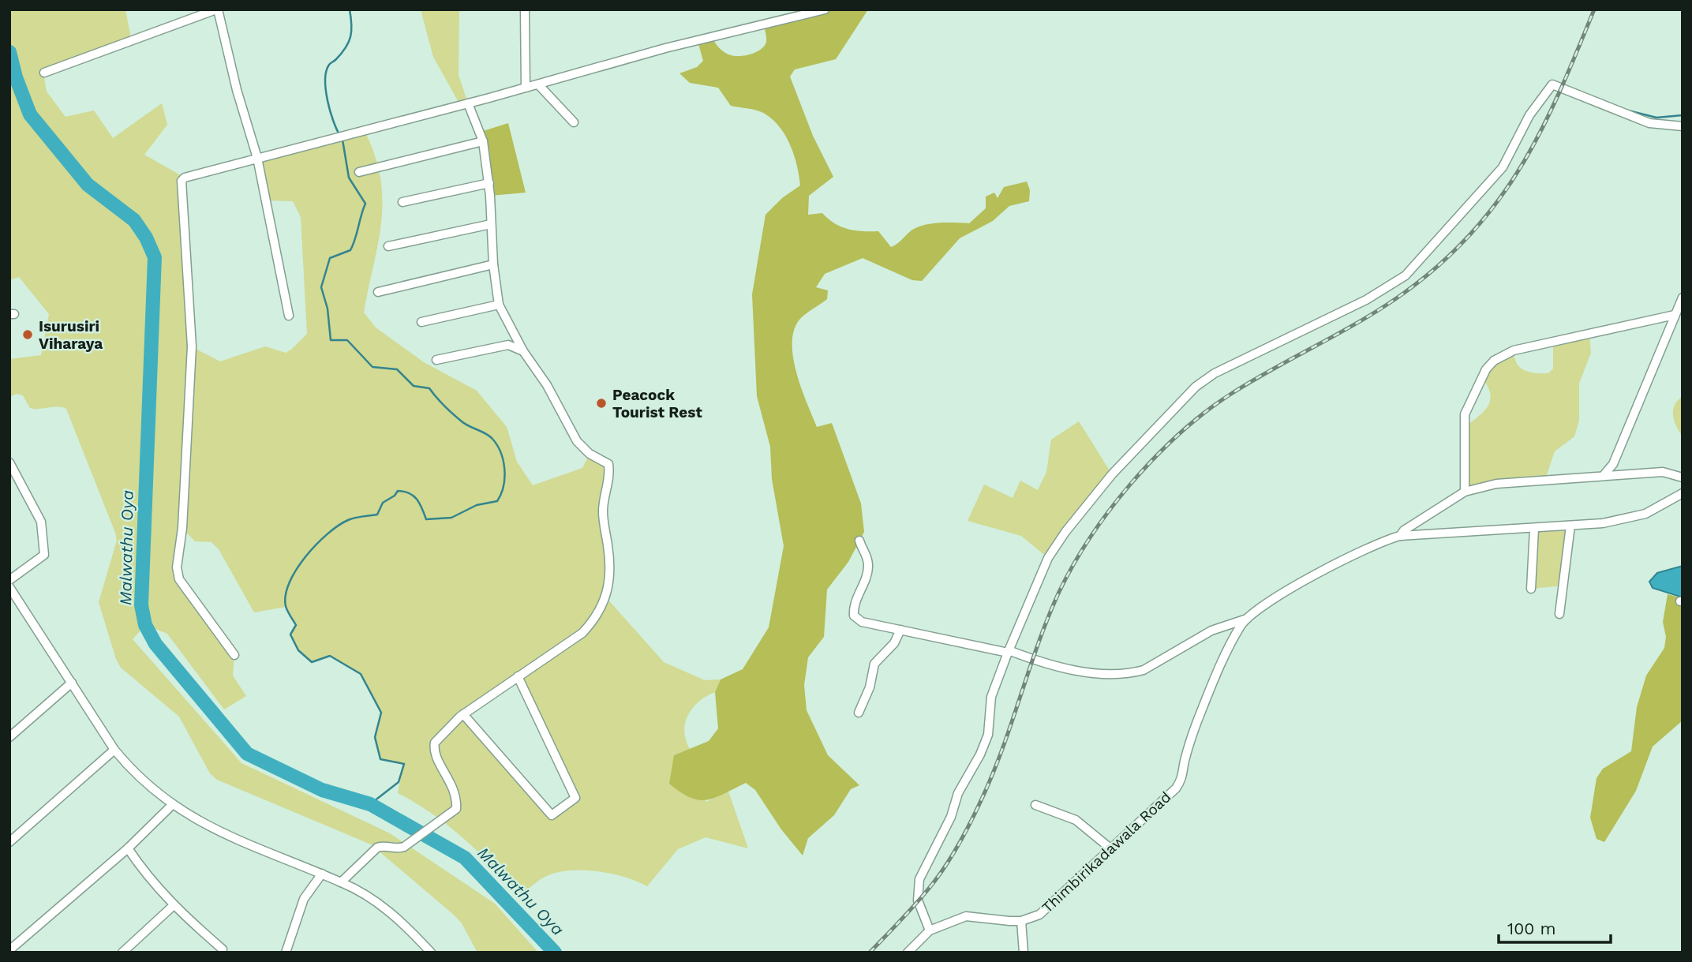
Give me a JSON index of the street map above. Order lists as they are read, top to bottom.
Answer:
{
  "streets": {
    "street": ["Thimbirikadawala Road"]
  },
  "water": ["Malwathu Oya"],
  "places": ["Isurusiri Viharaya", "Peacock Tourist Rest"],
  "scale_bar": "100 m"
}
